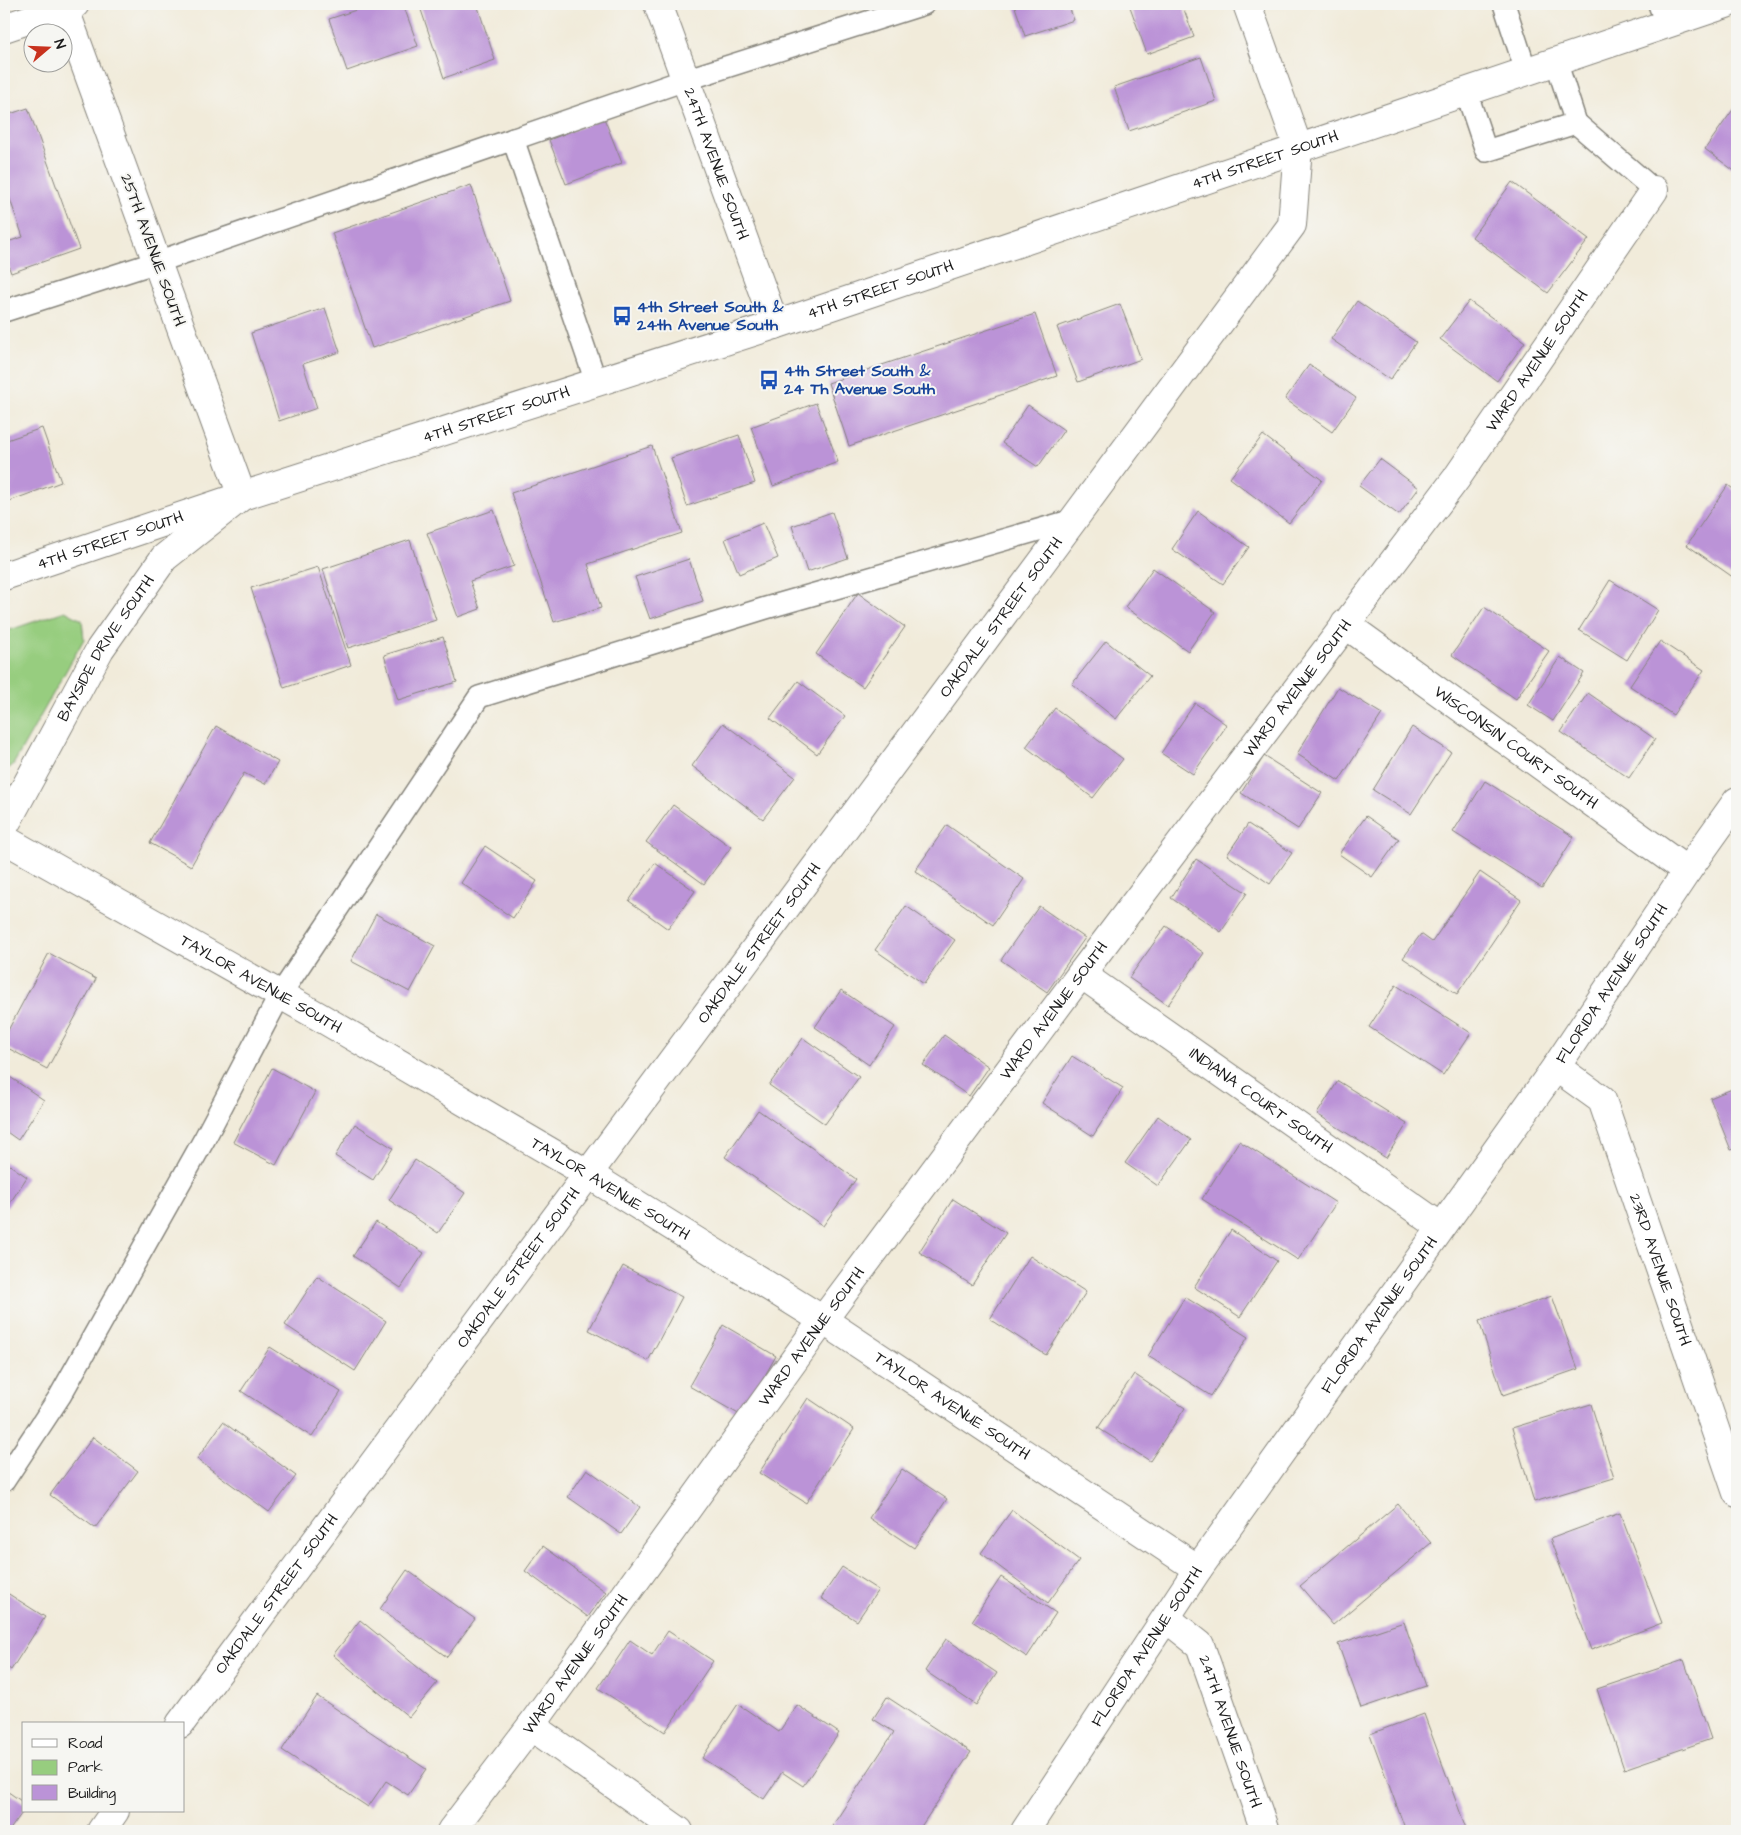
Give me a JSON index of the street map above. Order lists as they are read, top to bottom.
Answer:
{
  "streets": {
    "street": [
      "4TH STREET SOUTH",
      "24TH AVENUE SOUTH",
      "25TH AVENUE SOUTH",
      "WARD AVENUE SOUTH",
      "OAKDALE STREET SOUTH",
      "BAYSIDE DRIVE SOUTH",
      "WISCONSIN COURT SOUTH",
      "FLORIDA AVENUE SOUTH",
      "TAYLOR AVENUE SOUTH",
      "INDIANA COURT SOUTH",
      "23RD AVENUE SOUTH"
    ]
  },
  "crossings": [
    ["4TH STREET SOUTH", "24TH AVENUE SOUTH"],
    ["4TH STREET SOUTH", "25TH AVENUE SOUTH"],
    ["4TH STREET SOUTH", "OAKDALE STREET SOUTH"],
    ["4TH STREET SOUTH", "BAYSIDE DRIVE SOUTH"],
    ["24TH AVENUE SOUTH", "FLORIDA AVENUE SOUTH"],
    ["25TH AVENUE SOUTH", "BAYSIDE DRIVE SOUTH"],
    ["WARD AVENUE SOUTH", "WISCONSIN COURT SOUTH"],
    ["WARD AVENUE SOUTH", "TAYLOR AVENUE SOUTH"],
    ["WARD AVENUE SOUTH", "INDIANA COURT SOUTH"],
    ["OAKDALE STREET SOUTH", "TAYLOR AVENUE SOUTH"],
    ["WISCONSIN COURT SOUTH", "FLORIDA AVENUE SOUTH"],
    ["FLORIDA AVENUE SOUTH", "TAYLOR AVENUE SOUTH"],
    ["FLORIDA AVENUE SOUTH", "INDIANA COURT SOUTH"],
    ["FLORIDA AVENUE SOUTH", "23RD AVENUE SOUTH"]
  ],
  "places": {
    "bus stop": ["4th Street South & 24th Avenue South", "4th Street South & 24 Th Avenue South"]
  },
  "legend": ["Road", "Park", "Building"],
  "north": "right"
}
